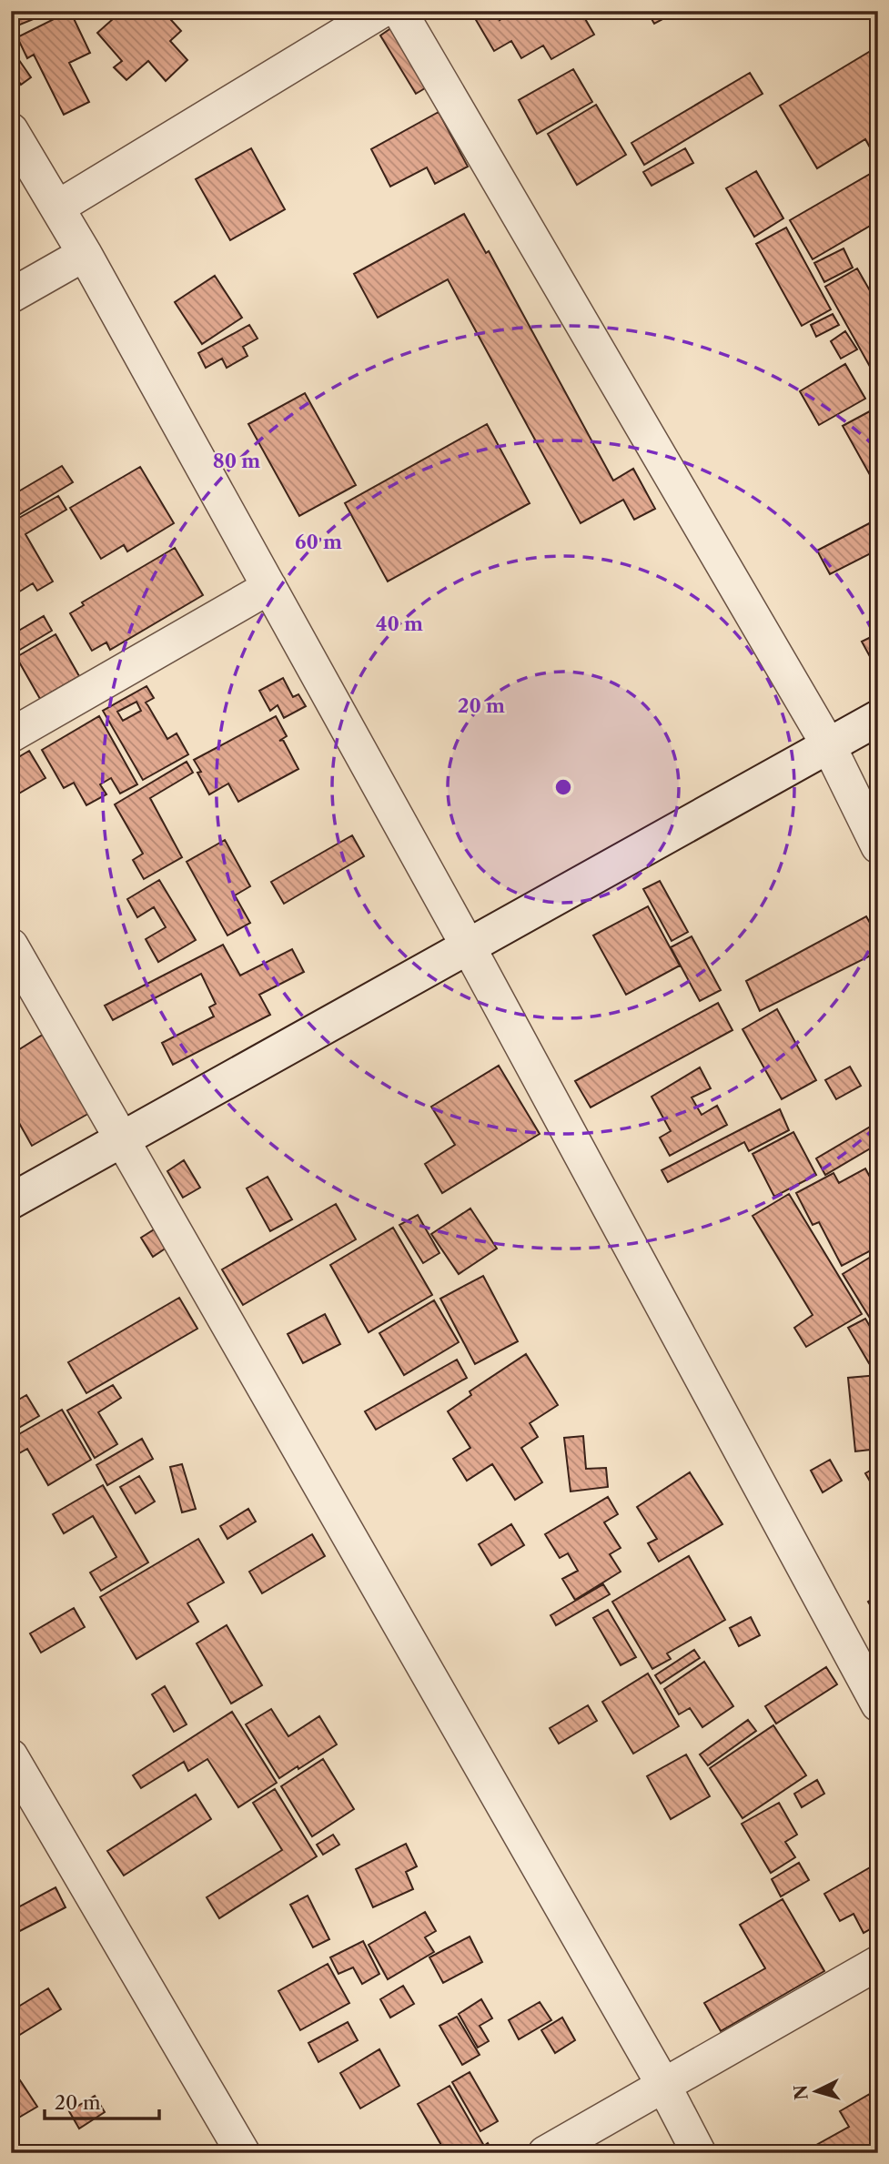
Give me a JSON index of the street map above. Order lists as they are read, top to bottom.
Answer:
{
  "scale_bar": "20 m",
  "north": "left",
  "rings": [
    "80 m",
    "60 m",
    "40 m",
    "20 m"
  ]
}
